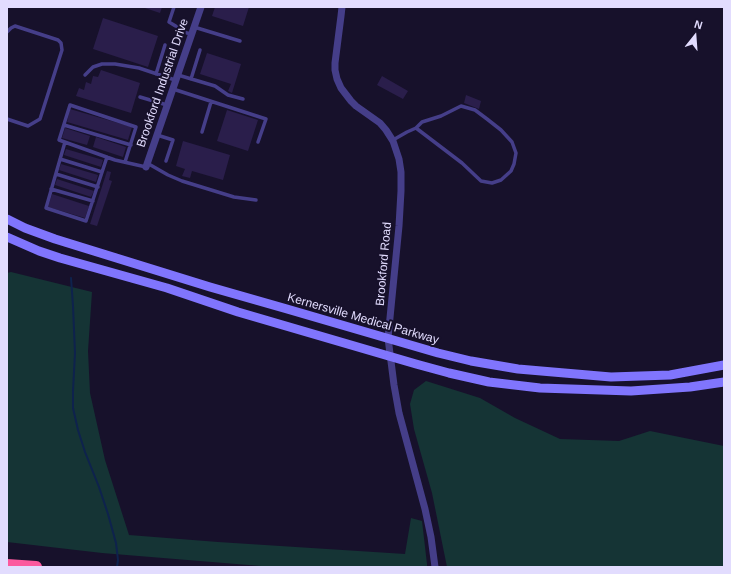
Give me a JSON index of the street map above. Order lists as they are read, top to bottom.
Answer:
{
  "streets": {
    "main road": ["Kernersville Medical Parkway"],
    "street": ["Brookford Industrial Drive", "Brookford Road"]
  },
  "crossings": [
    ["Brookford Road", "Kernersville Medical Parkway"]
  ],
  "north": "top"
}
